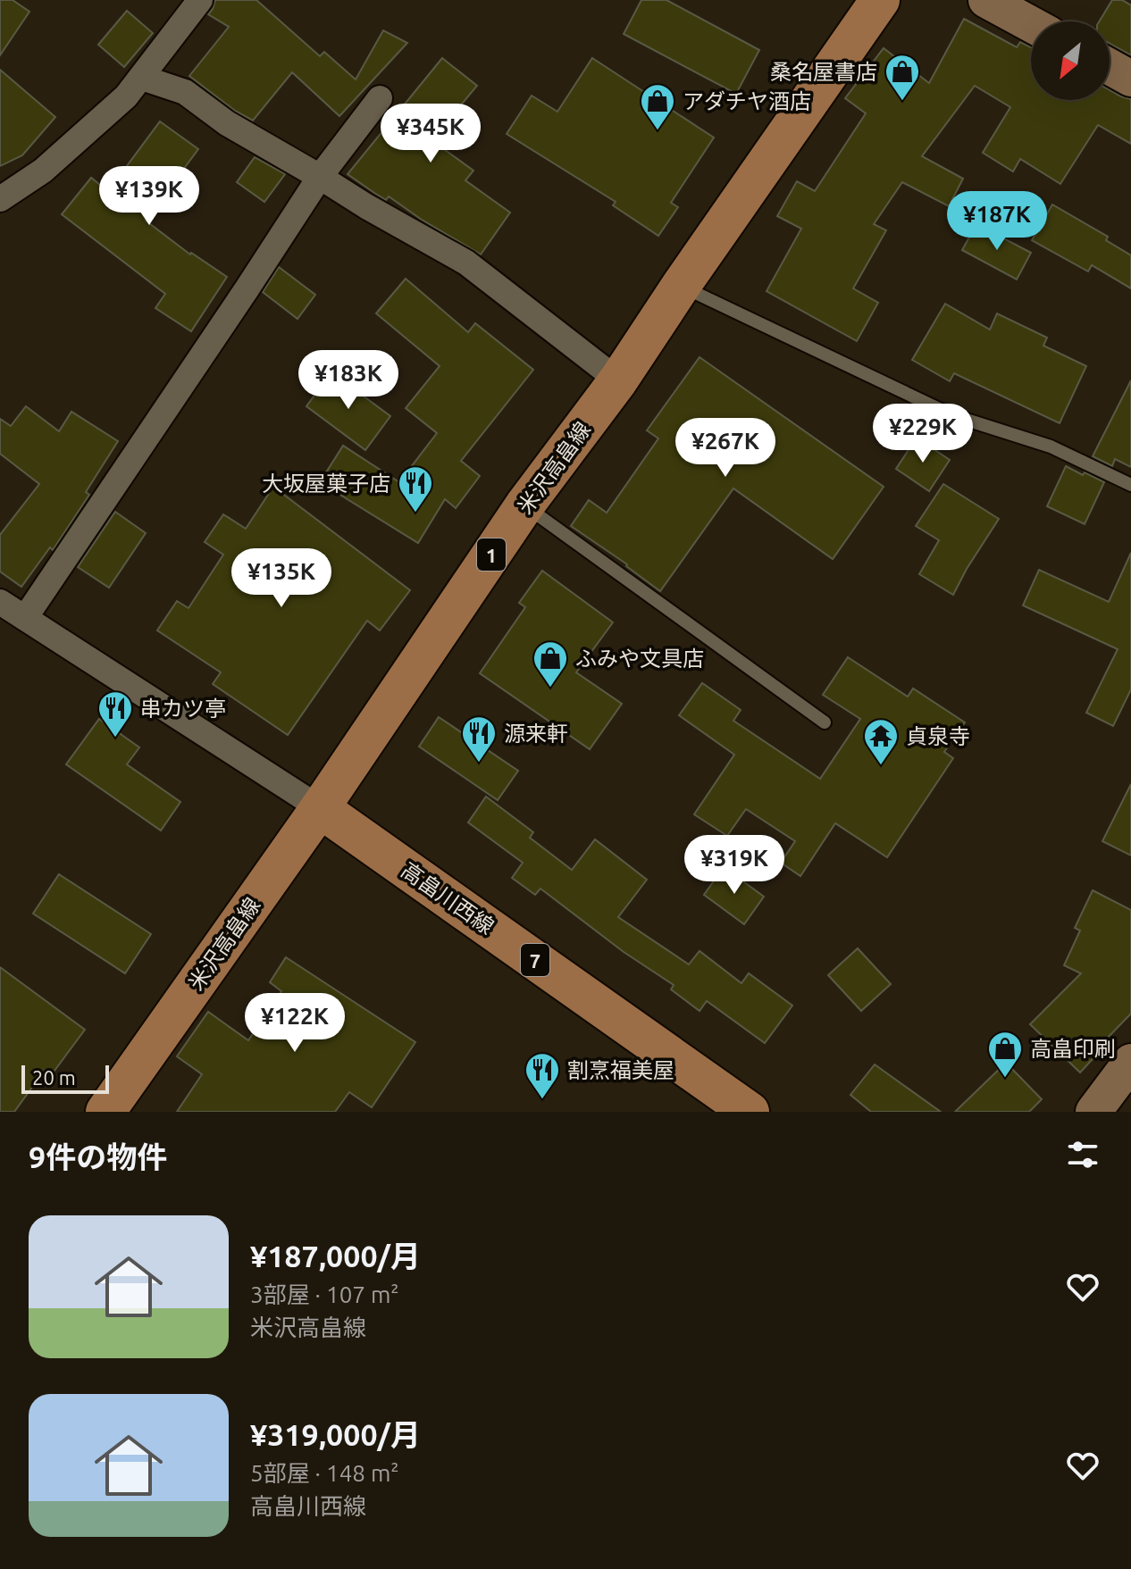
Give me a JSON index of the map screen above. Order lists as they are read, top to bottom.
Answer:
{
  "streets": {
    "main road": [
      "米沢高畠線",
      "1",
      "高畠川西線",
      "7"
    ]
  },
  "crossings": [
    ["米沢高畠線", "高畠川西線"]
  ],
  "places": {
    "shop": [
      "桑名屋書店",
      "アダチヤ酒店",
      "ふみや文具店",
      "高畠印刷"
    ],
    "restaurant": [
      "大坂屋菓子店",
      "串カツ亭",
      "源来軒",
      "割烹福美屋"
    ],
    "temple": ["貞泉寺"]
  },
  "scale_bar": "20 m",
  "north": "bottom left",
  "page": {
    "price": [
      "¥345K",
      "¥139K",
      "¥187K",
      "¥183K",
      "¥229K",
      "¥267K",
      "¥135K",
      "¥319K",
      "¥122K"
    ],
    "scale": "20 m",
    "heading": "9件の物件",
    "list": [
      {
        "name": "¥187,000/月",
        "note": "3部屋 · 107 m² · 米沢高畠線"
      },
      {
        "name": "¥319,000/月",
        "note": "5部屋 · 148 m² · 高畠川西線"
      }
    ]
  }
}
